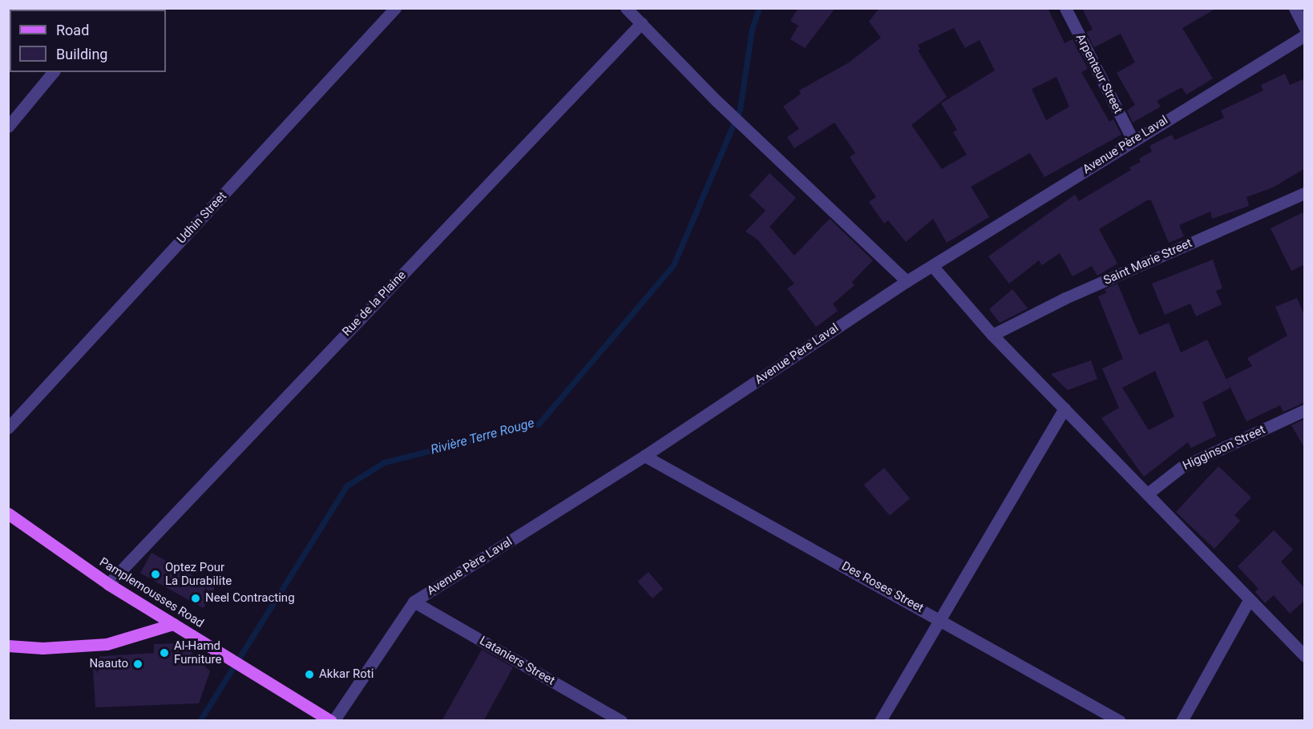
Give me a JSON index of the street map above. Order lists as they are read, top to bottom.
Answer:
{
  "streets": {
    "main road": ["Pamplemousses Road"],
    "street": [
      "Arpenteur Street",
      "Avenue Père Laval",
      "Udhin Street",
      "Saint Marie Street",
      "Rue de la Plaine",
      "Higginson Street",
      "Des Roses Street",
      "Lataniers Street"
    ]
  },
  "crossings": [
    ["Arpenteur Street", "Avenue Père Laval"],
    ["Avenue Père Laval", "Des Roses Street"],
    ["Avenue Père Laval", "Pamplemousses Road"],
    ["Avenue Père Laval", "Lataniers Street"],
    ["Rue de la Plaine", "Pamplemousses Road"]
  ],
  "water": ["Rivière Terre Rouge"],
  "places": [
    "Optez Pour La Durabilite",
    "Neel Contracting",
    "Al-Hamd Furniture",
    "Naauto",
    "Akkar Roti"
  ],
  "legend": ["Road", "Building"]
}
